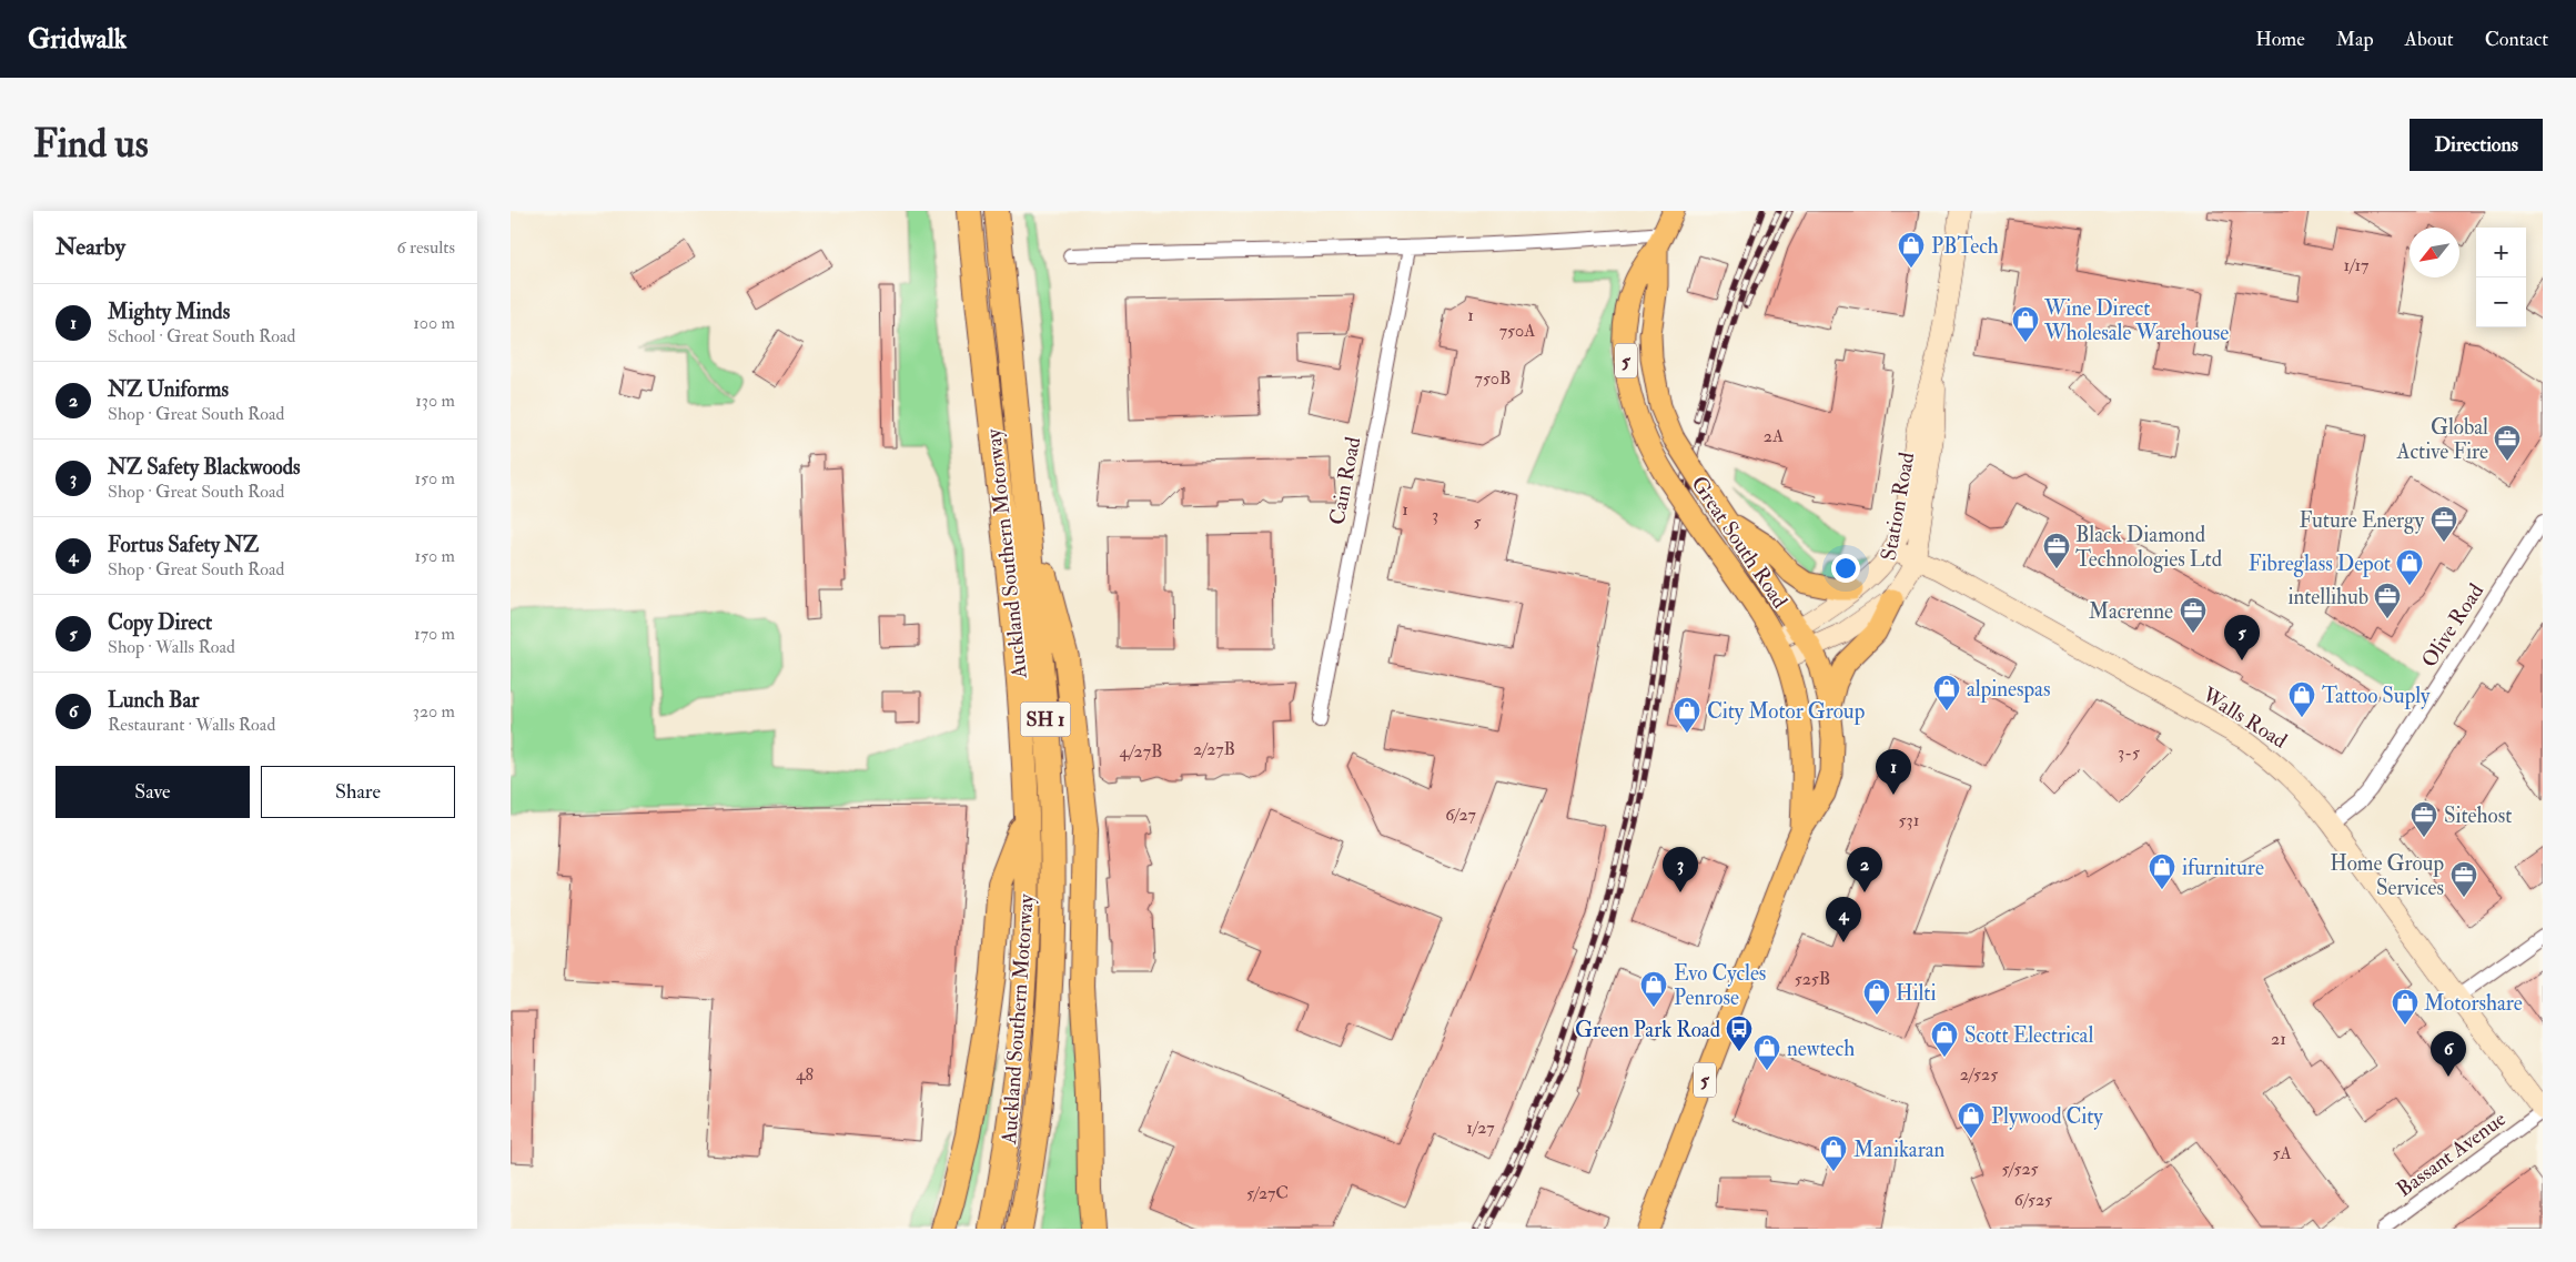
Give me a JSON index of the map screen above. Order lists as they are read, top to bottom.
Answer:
{
  "streets": {
    "highway": ["Auckland Southern Motorway", "SH 1"],
    "main road": [
      "5",
      "Station Road",
      "Great South Road",
      "Walls Road"
    ],
    "street": ["Cain Road", "Olive Road", "Bassant Avenue"]
  },
  "crossings": [
    ["Station Road", "Great South Road"],
    ["Station Road", "Walls Road"],
    ["Olive Road", "Walls Road"],
    ["Walls Road", "Bassant Avenue"]
  ],
  "places": {
    "shop": [
      "PBTech",
      "Wine Direct Wholesale Warehouse",
      "Fibreglass Depot",
      "alpinespas",
      "Tattoo Suply",
      "City Motor Group",
      "ifurniture",
      "Evo Cycles Penrose",
      "Hilti",
      "Motorshare",
      "Scott Electrical",
      "newtech",
      "Plywood City",
      "Manikaran"
    ],
    "office": [
      "Global Active Fire",
      "Future Energy",
      "Black Diamond Technologies Ltd",
      "intellihub",
      "Macrenne",
      "Sitehost",
      "Home Group Services"
    ],
    "bus stop": ["Green Park Road"]
  },
  "house_numbers": [
    "1/17",
    "1",
    "750A",
    "750B",
    "2A",
    "1",
    "3",
    "5",
    "2/27B",
    "4/27B",
    "3-5",
    "6/27",
    "531",
    "525B",
    "21",
    "48",
    "2/525",
    "1/27",
    "5A",
    "5/525",
    "5/27C",
    "6/525"
  ],
  "north": "bottom left",
  "page": {
    "header": "Gridwalk",
    "nav": [
      "Home",
      "Map",
      "About",
      "Contact"
    ],
    "buttons": [
      "Directions",
      ["Save", "Share"]
    ],
    "title": "Find us",
    "heading": ["Nearby", "6 results"],
    "map_buttons": ["+", "−"],
    "list": [
      {
        "mark": "1",
        "name": "Mighty Minds",
        "note": "School · Great South Road",
        "value": "100 m"
      },
      {
        "mark": "2",
        "name": "NZ Uniforms",
        "note": "Shop · Great South Road",
        "value": "130 m"
      },
      {
        "mark": "3",
        "name": "NZ Safety Blackwoods",
        "note": "Shop · Great South Road",
        "value": "150 m"
      },
      {
        "mark": "4",
        "name": "Fortus Safety NZ",
        "note": "Shop · Great South Road",
        "value": "150 m"
      },
      {
        "mark": "5",
        "name": "Copy Direct",
        "note": "Shop · Walls Road",
        "value": "170 m"
      },
      {
        "mark": "6",
        "name": "Lunch Bar",
        "note": "Restaurant · Walls Road",
        "value": "320 m"
      }
    ],
    "pins": [
      "5",
      "1",
      "2",
      "3",
      "4",
      "6"
    ]
  }
}
